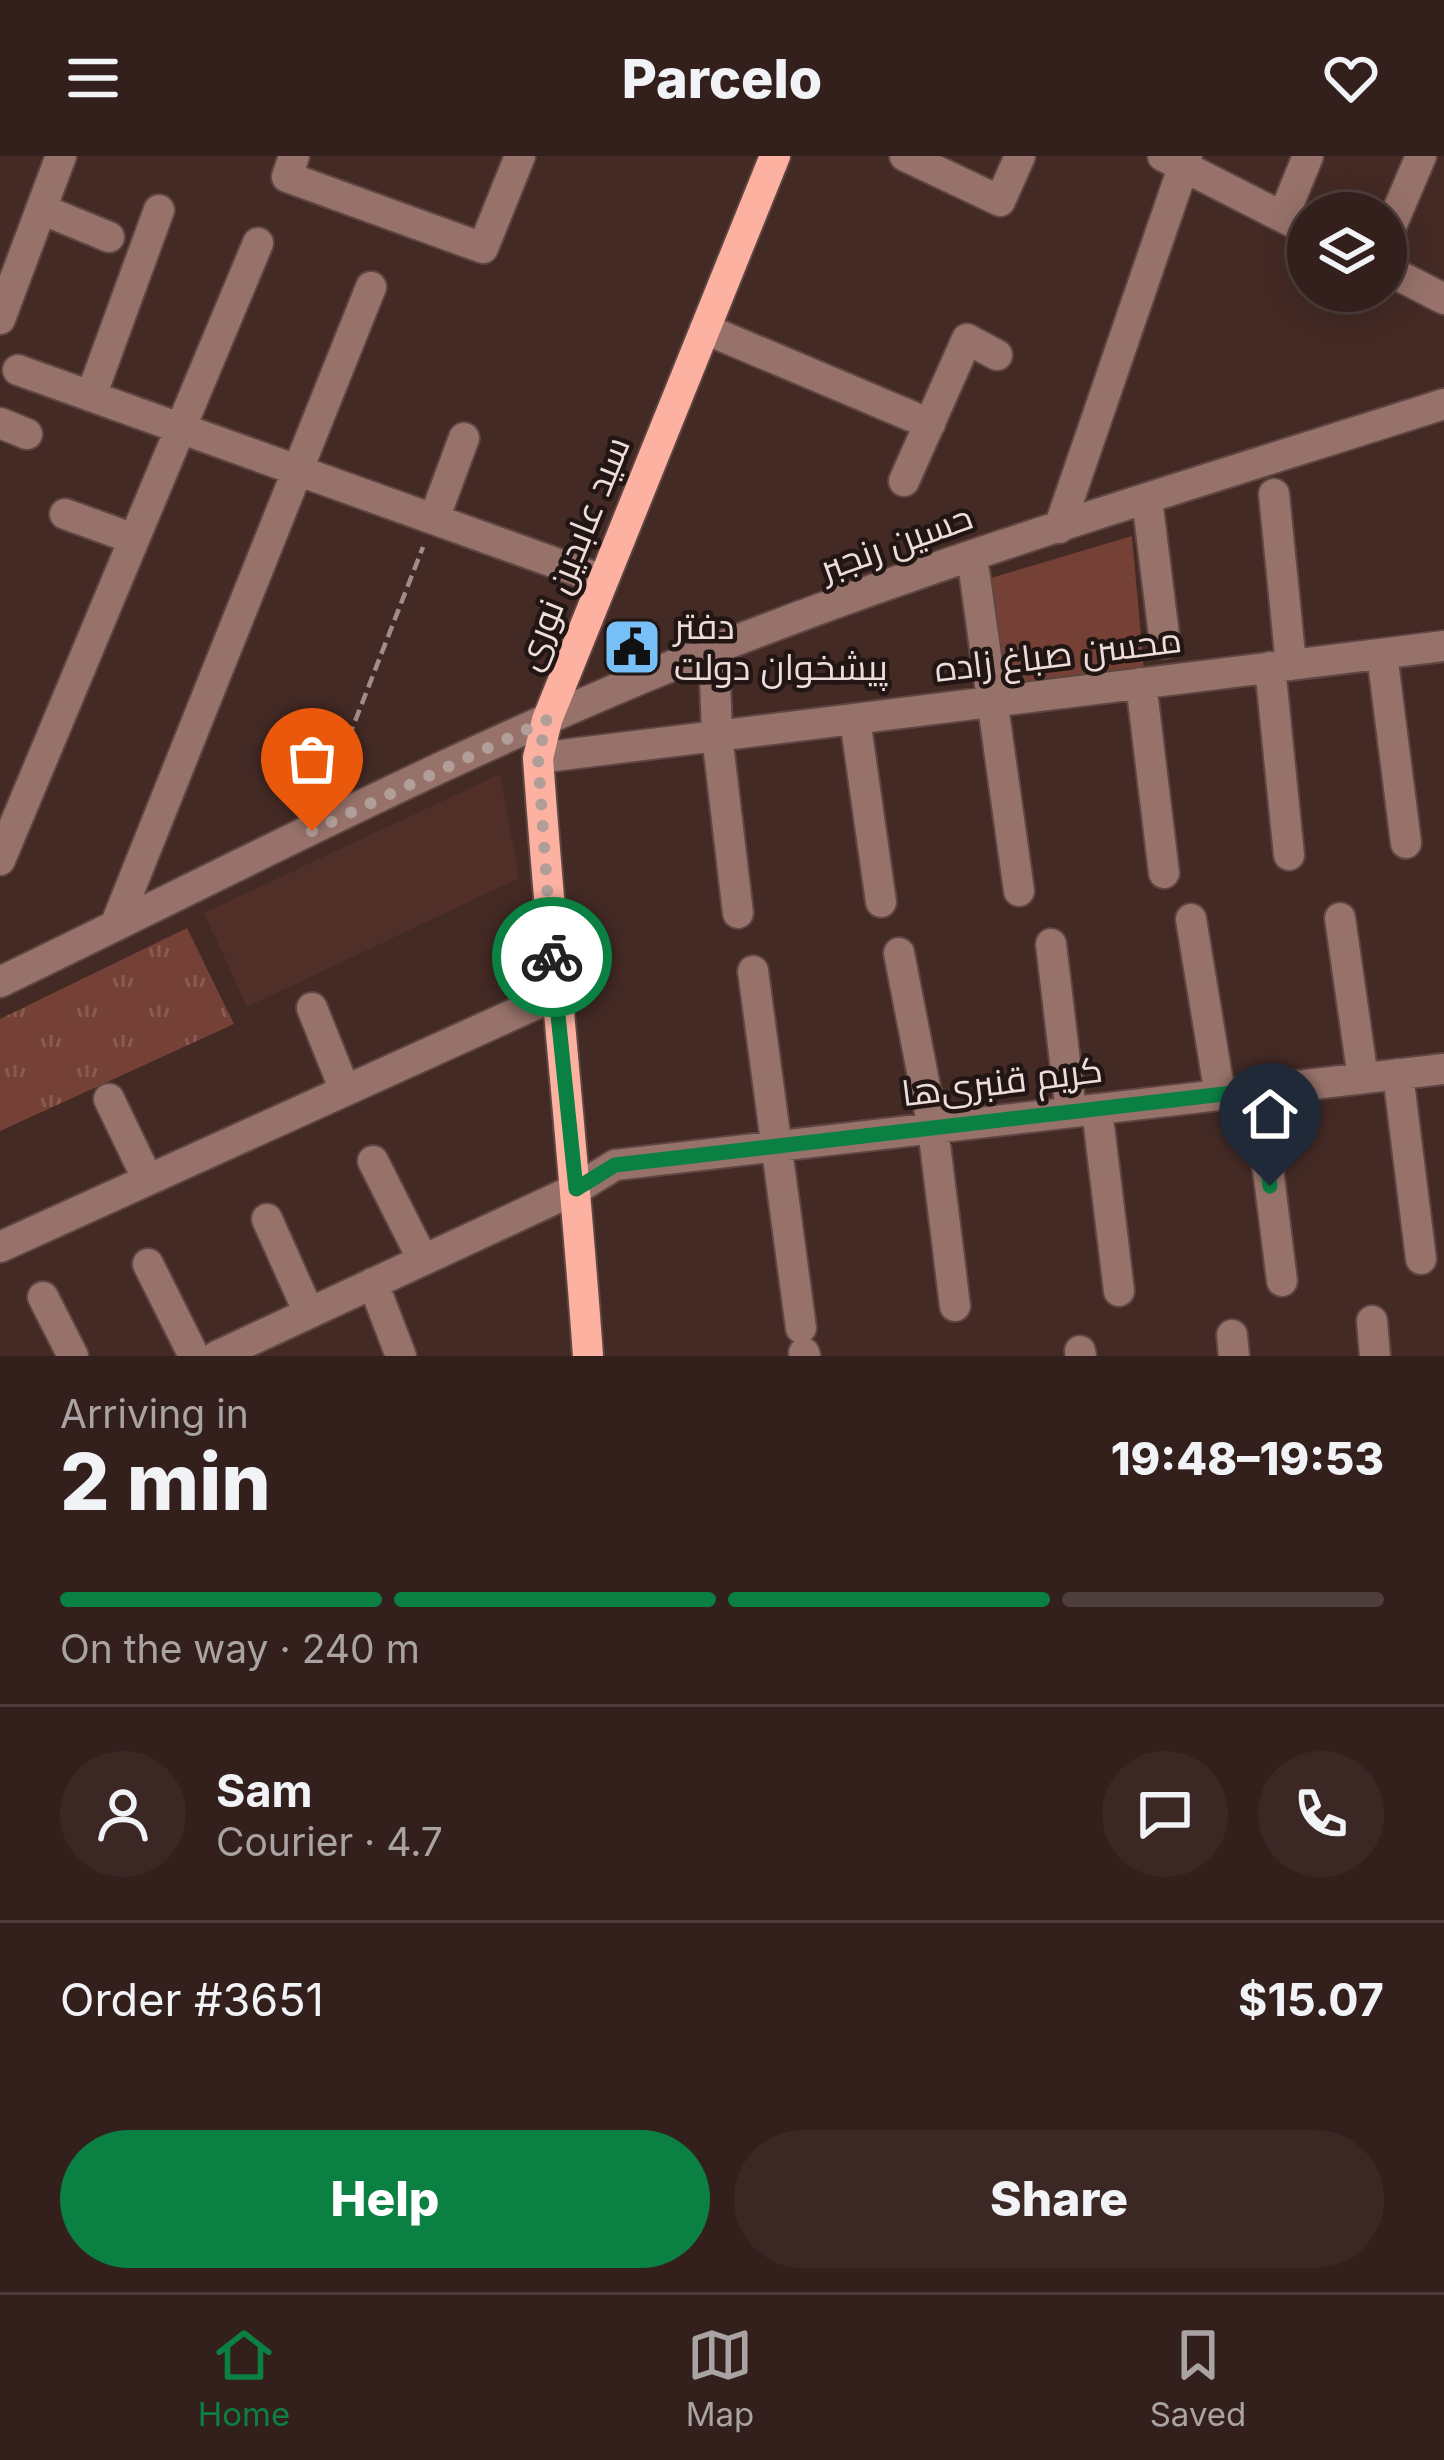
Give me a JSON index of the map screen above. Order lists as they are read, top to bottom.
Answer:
{
  "streets": {
    "main road": ["سید عابدین نوری"],
    "street": ["حسین رنجبر", "محسن صباغ زاده", "کریم قنبری‌ها"]
  },
  "crossings": [
    ["حسین رنجبر", "سید عابدین نوری"],
    ["سید عابدین نوری", "محسن صباغ زاده"],
    ["سید عابدین نوری", "کریم قنبری‌ها"]
  ],
  "places": {
    "public building": ["دفتر پیشخوان دولت"]
  },
  "page": {
    "header": "Parcelo",
    "heading": ["2 min", "Arriving in", "19:48–19:53"],
    "panel": [
      "Sam",
      "Courier · 4.7",
      "Order #3651",
      "$15.07"
    ],
    "bar": "On the way · 240 m",
    "buttons": ["Help", "Share"],
    "tabs": ["Home", "Map", "Saved"]
  }
}
